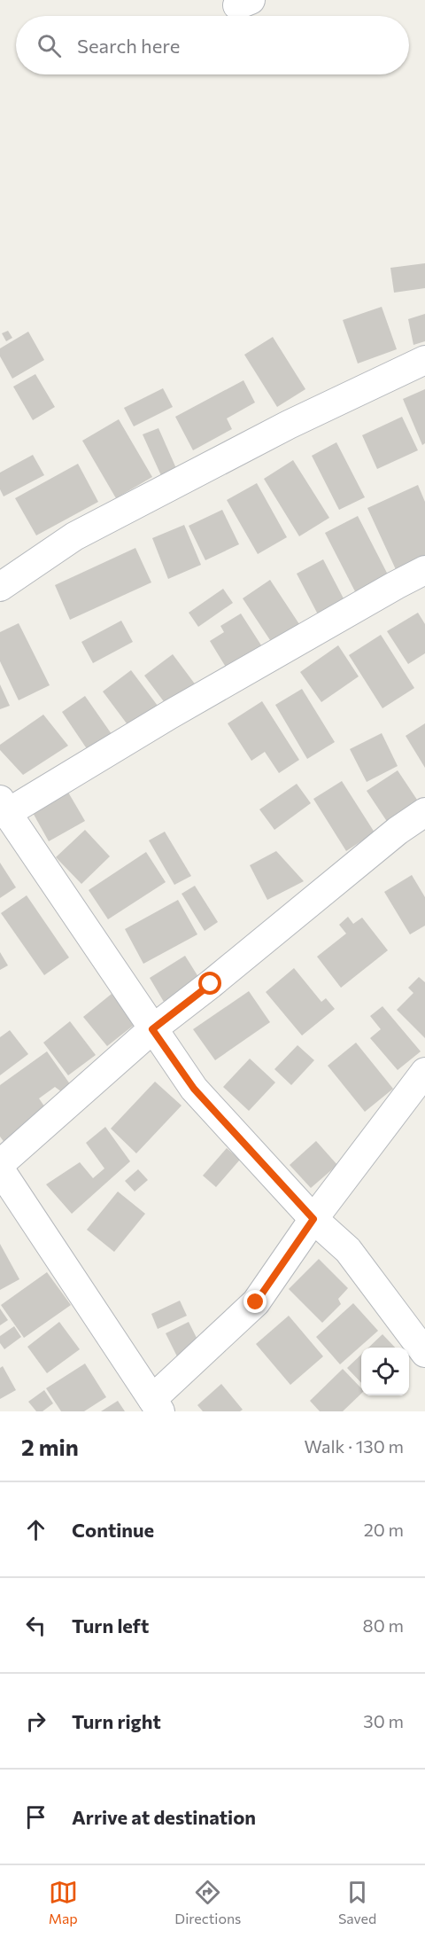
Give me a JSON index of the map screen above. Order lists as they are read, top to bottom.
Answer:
{
  "page": {
    "search": "Search here",
    "heading": ["2 min", "Walk · 130 m"],
    "list": [
      ["Continue", "20 m"],
      ["Turn left", "80 m"],
      ["Turn right", "30 m"],
      "Arrive at destination"
    ],
    "nav": ["Map", "Directions", "Saved"]
  }
}
